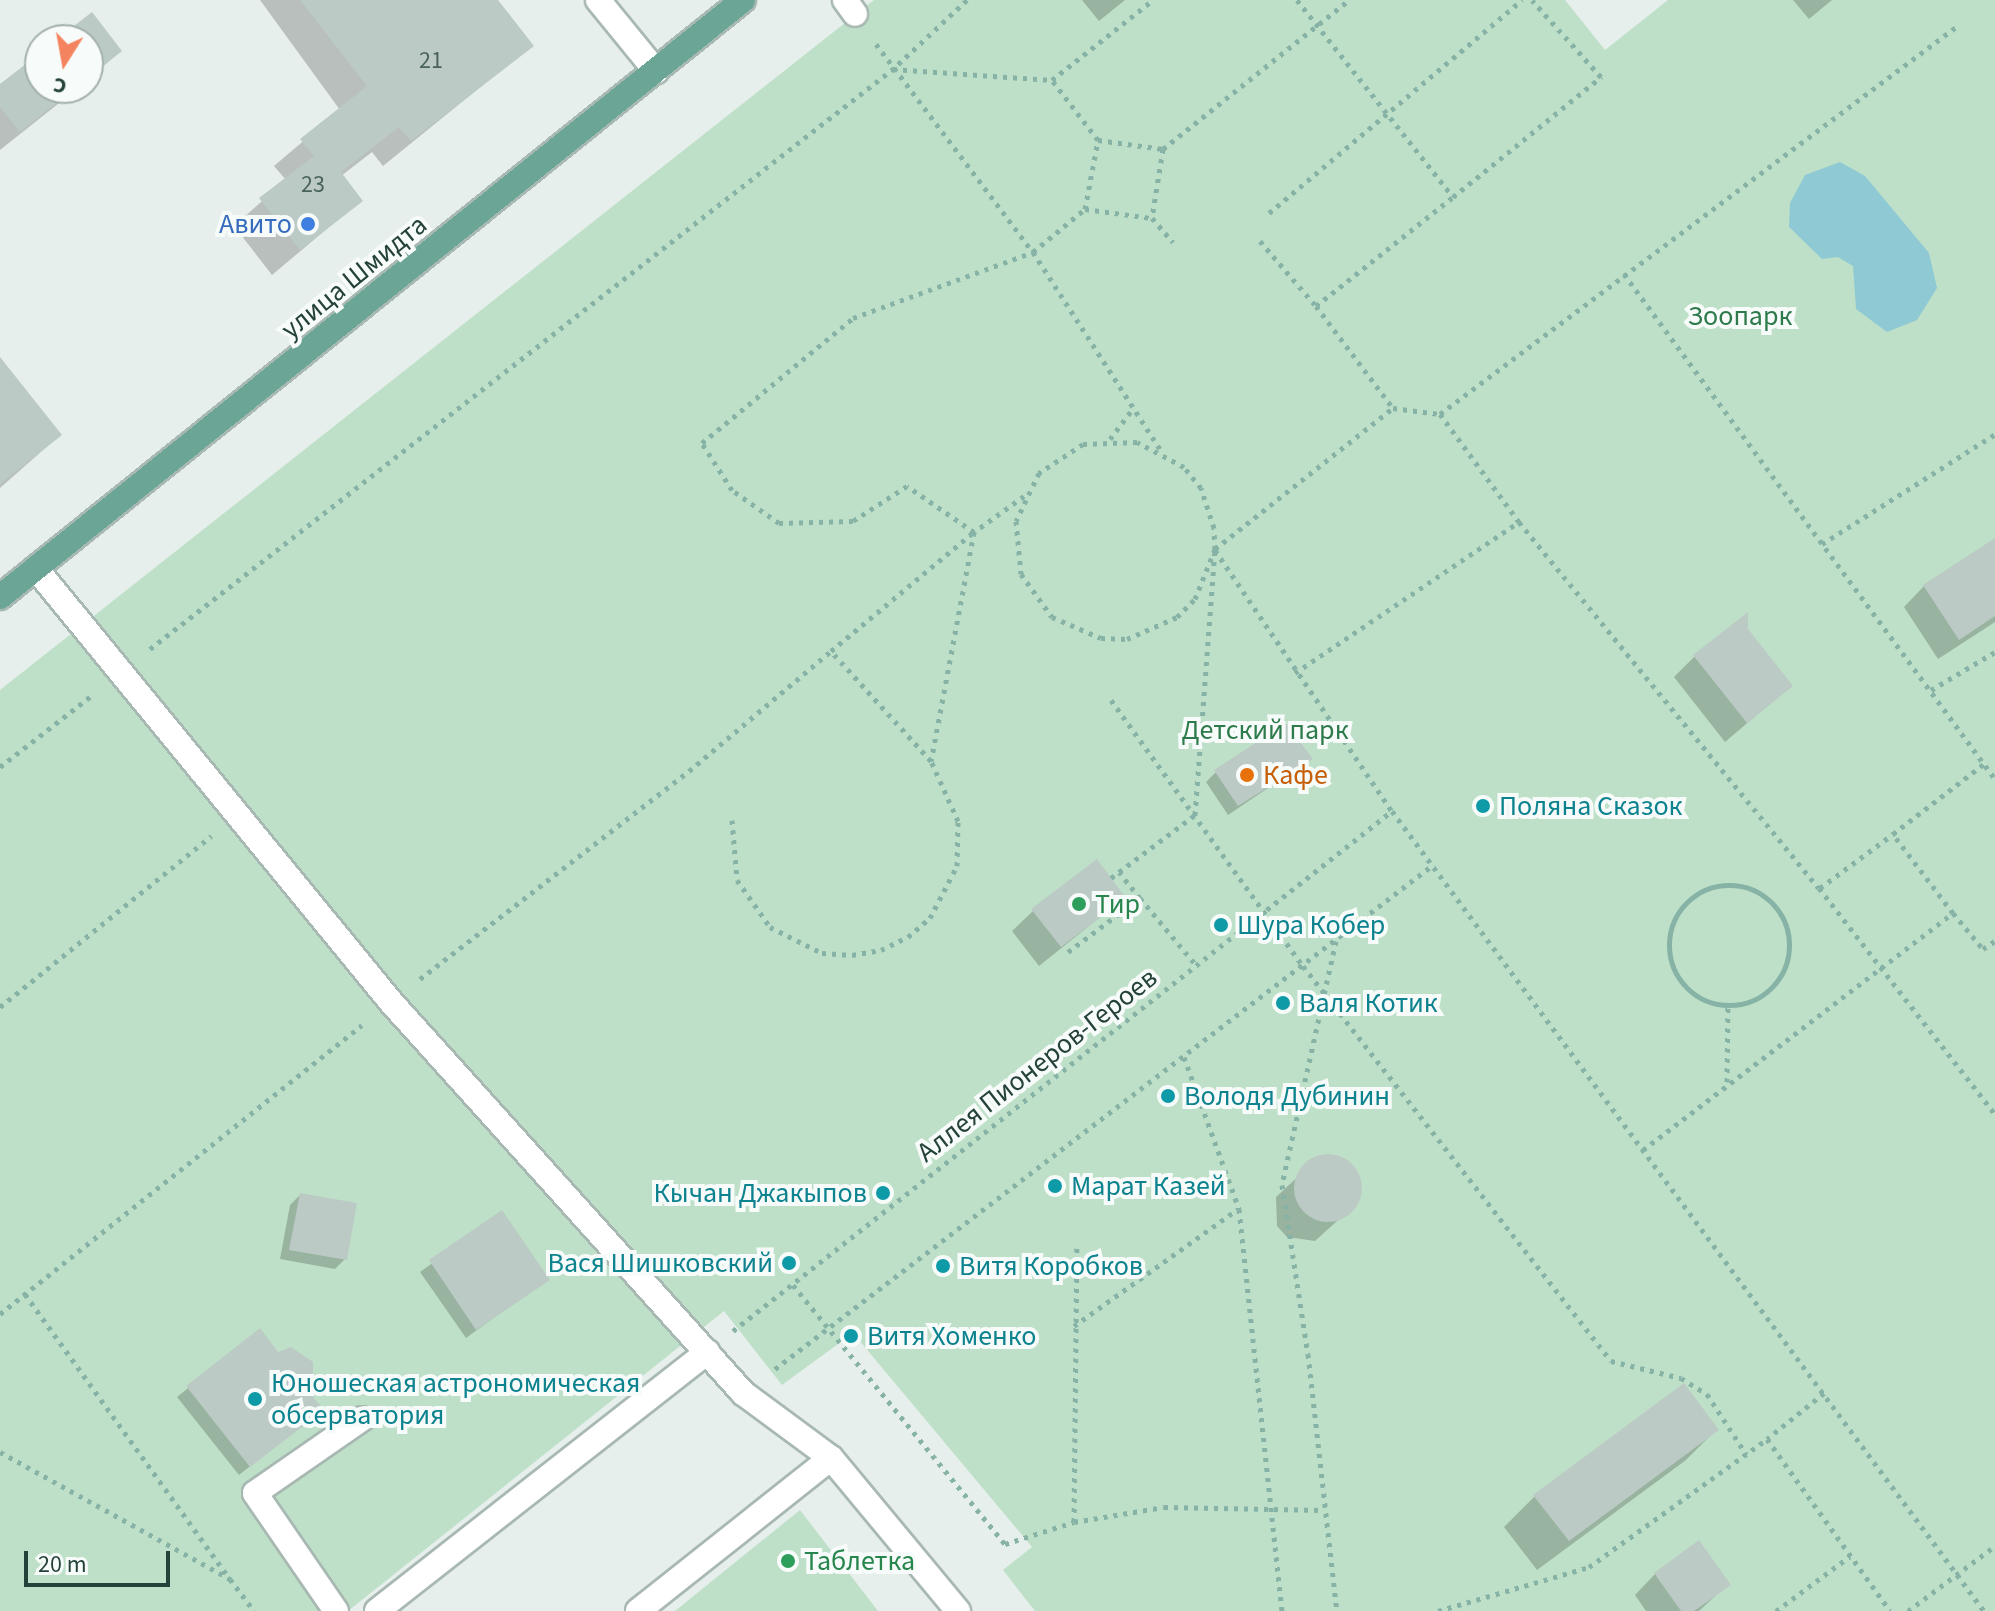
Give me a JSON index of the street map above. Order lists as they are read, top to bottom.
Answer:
{
  "streets": {
    "main road": ["улица Шмидта"],
    "path": ["Аллея Пионеров-Героев"]
  },
  "parks": ["Зоопарк", "Детский парк"],
  "places": [
    "Авито",
    "Кафе",
    "Поляна Сказок",
    "Тир",
    "Шура Кобер",
    "Валя Котик",
    "Володя Дубинин",
    "Марат Казей",
    "Кычан Джакыпов",
    "Вася Шишковский",
    "Витя Коробков",
    "Витя Хоменко",
    "Юношеская астрономическая обсерватория",
    "Таблетка"
  ],
  "house_numbers": ["21", "23"],
  "scale_bar": "20 m",
  "north": "bottom"
}
